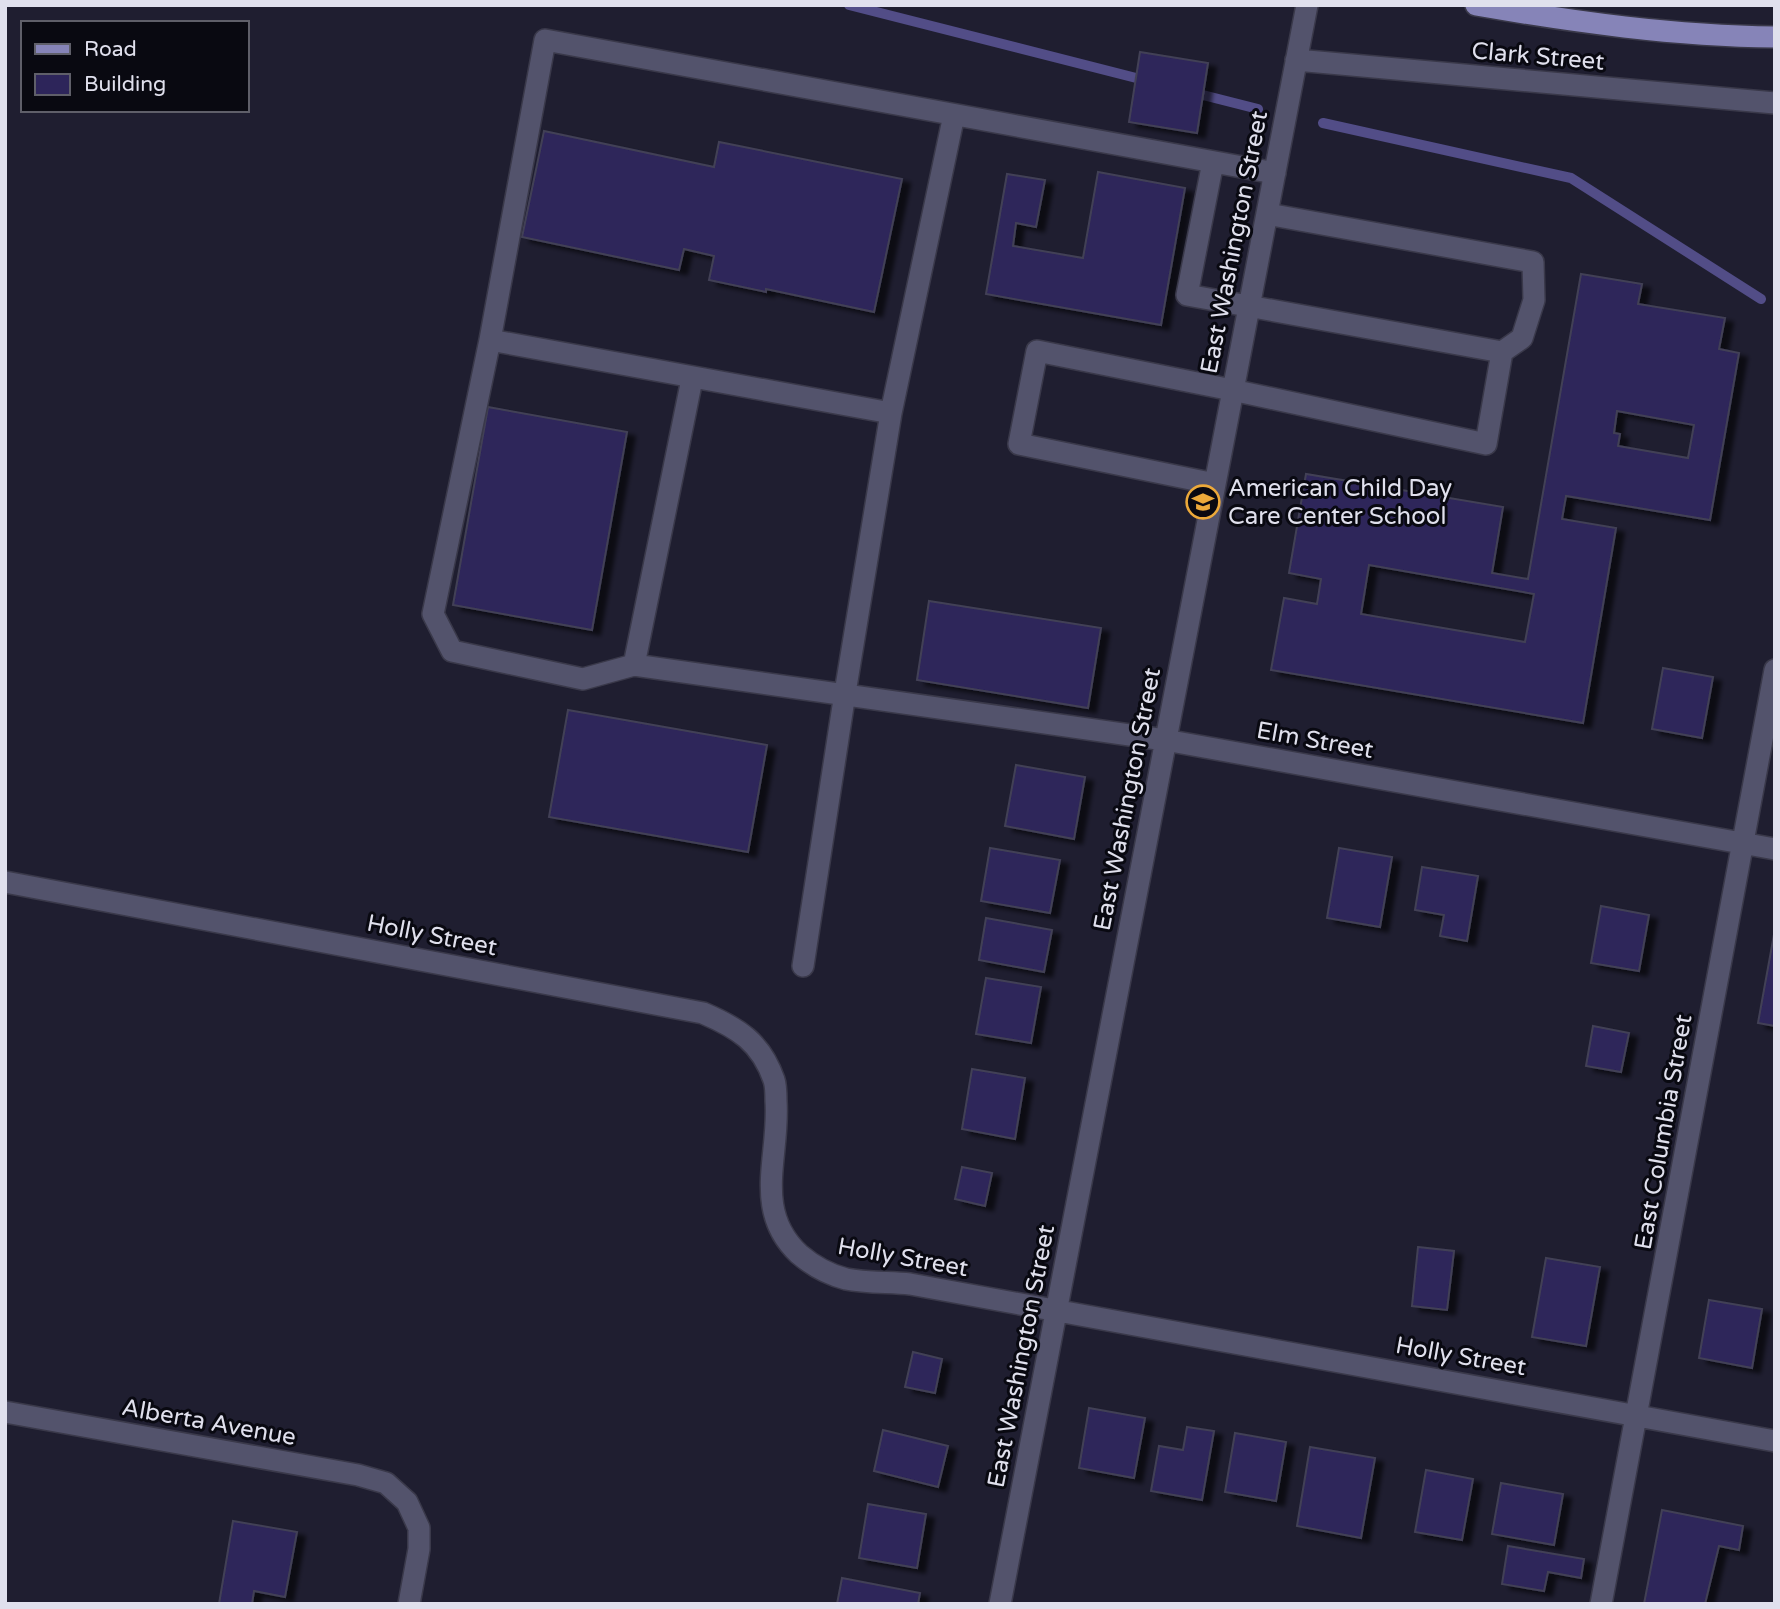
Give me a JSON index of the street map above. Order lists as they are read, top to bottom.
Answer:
{
  "streets": {
    "street": [
      "Clark Street",
      "East Washington Street",
      "Elm Street",
      "Holly Street",
      "East Columbia Street",
      "Alberta Avenue"
    ]
  },
  "crossings": [
    ["Clark Street", "East Washington Street"],
    ["East Washington Street", "Elm Street"],
    ["East Washington Street", "Holly Street"],
    ["Elm Street", "East Columbia Street"],
    ["Holly Street", "East Columbia Street"]
  ],
  "places": {
    "school or university": ["American Child Day Care Center School"]
  },
  "legend": ["Road", "Building"]
}
